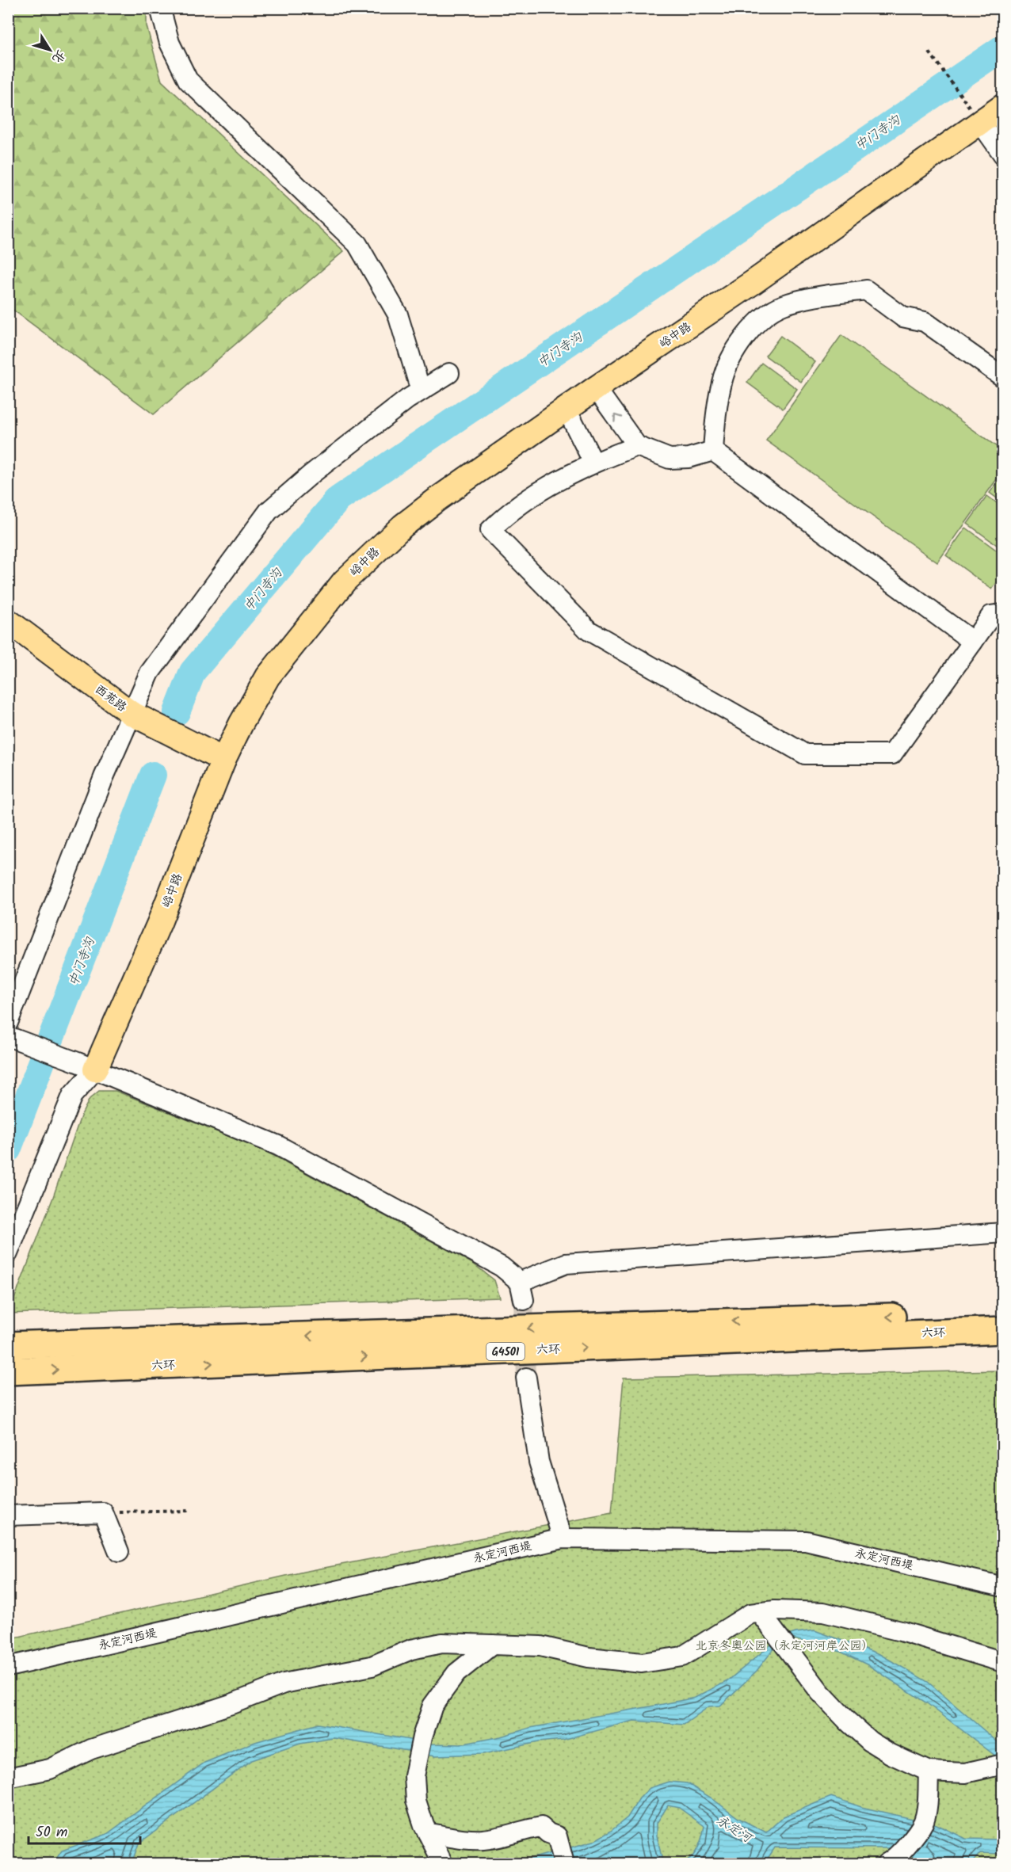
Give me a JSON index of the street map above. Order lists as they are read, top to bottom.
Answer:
{
  "streets": {
    "highway": ["六环", "G4501"],
    "main road": ["峪中路", "西苑路"],
    "street": ["永定河西堤"]
  },
  "crossings": [
    ["峪中路", "西苑路"]
  ],
  "water": ["中门寺沟", "永定河"],
  "parks": ["北京冬奥公园（永定河河岸公园）"],
  "scale_bar": "50 m",
  "north": "bottom right"
}
